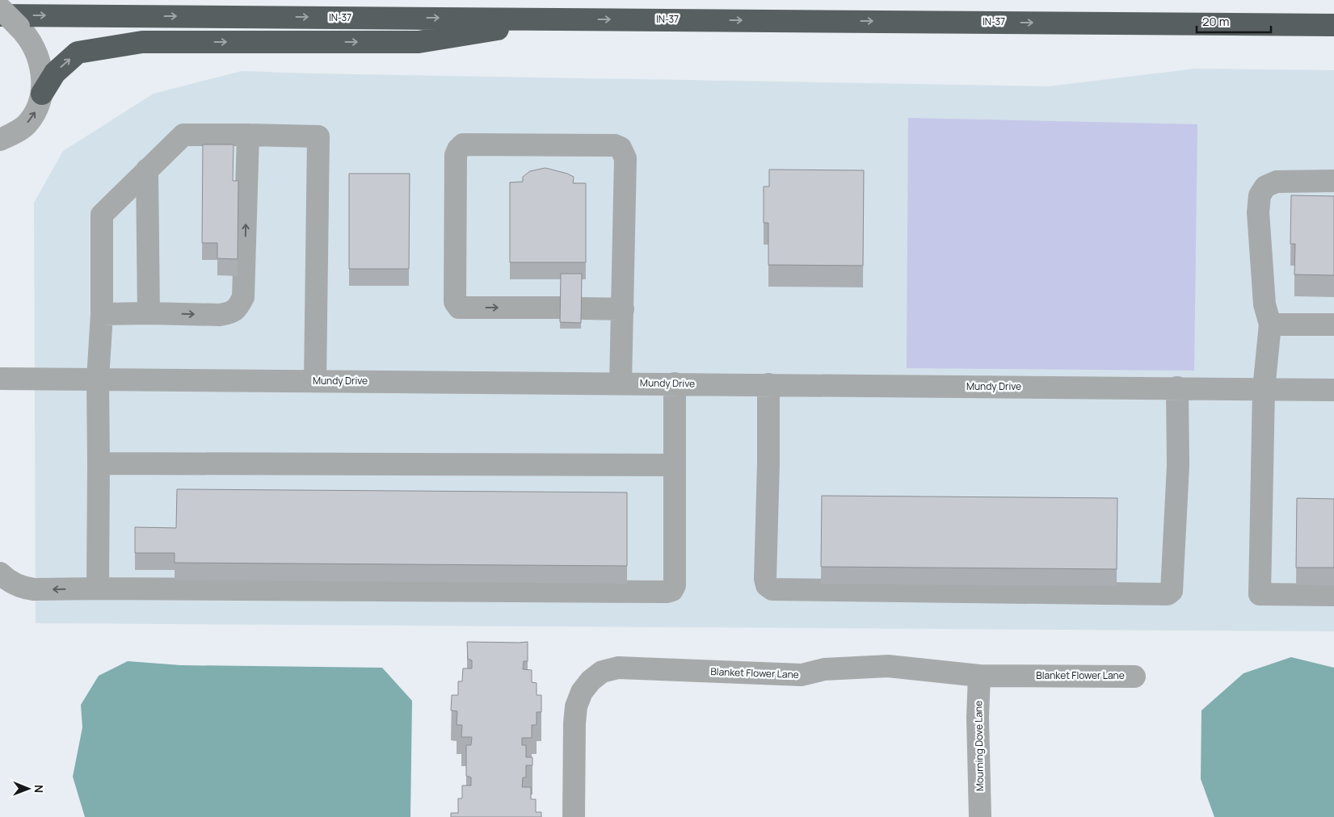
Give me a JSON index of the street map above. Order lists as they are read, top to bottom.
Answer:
{
  "streets": {
    "highway": ["IN-37"],
    "street": ["Mundy Drive", "Blanket Flower Lane", "Mourning Dove Lane"]
  },
  "crossings": [
    ["Blanket Flower Lane", "Mourning Dove Lane"]
  ],
  "scale_bar": "20 m",
  "north": "right"
}
